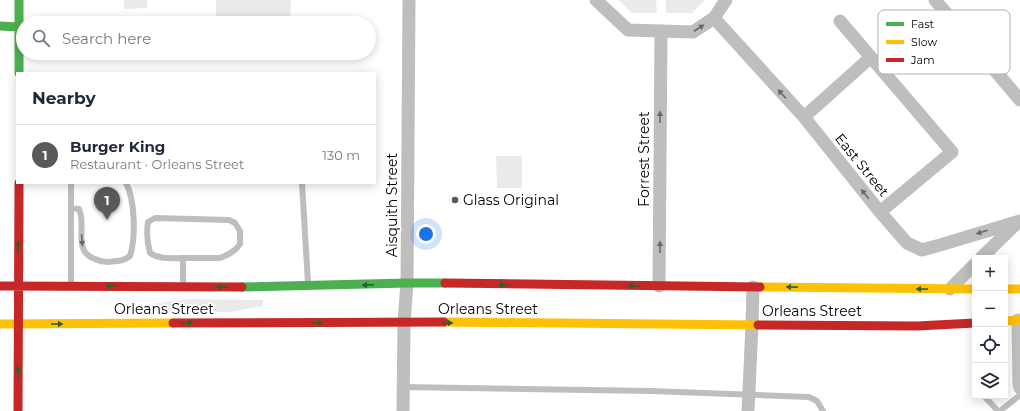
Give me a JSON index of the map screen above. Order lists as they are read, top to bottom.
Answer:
{
  "streets": {
    "main road": ["Orleans Street"],
    "street": ["Forrest Street", "East Street", "Aisquith Street"]
  },
  "crossings": [
    ["Forrest Street", "Orleans Street"],
    ["Aisquith Street", "Orleans Street"]
  ],
  "one_way": ["Forrest Street", "East Street"],
  "places": ["Glass Original"],
  "legend": ["Fast", "Slow", "Jam"],
  "page": {
    "search": "Search here",
    "heading": "Nearby",
    "list": [
      {
        "mark": "1",
        "name": "Burger King",
        "note": "Restaurant · Orleans Street",
        "value": "130 m"
      }
    ],
    "pins": "1",
    "map_buttons": ["+", "−"]
  }
}
